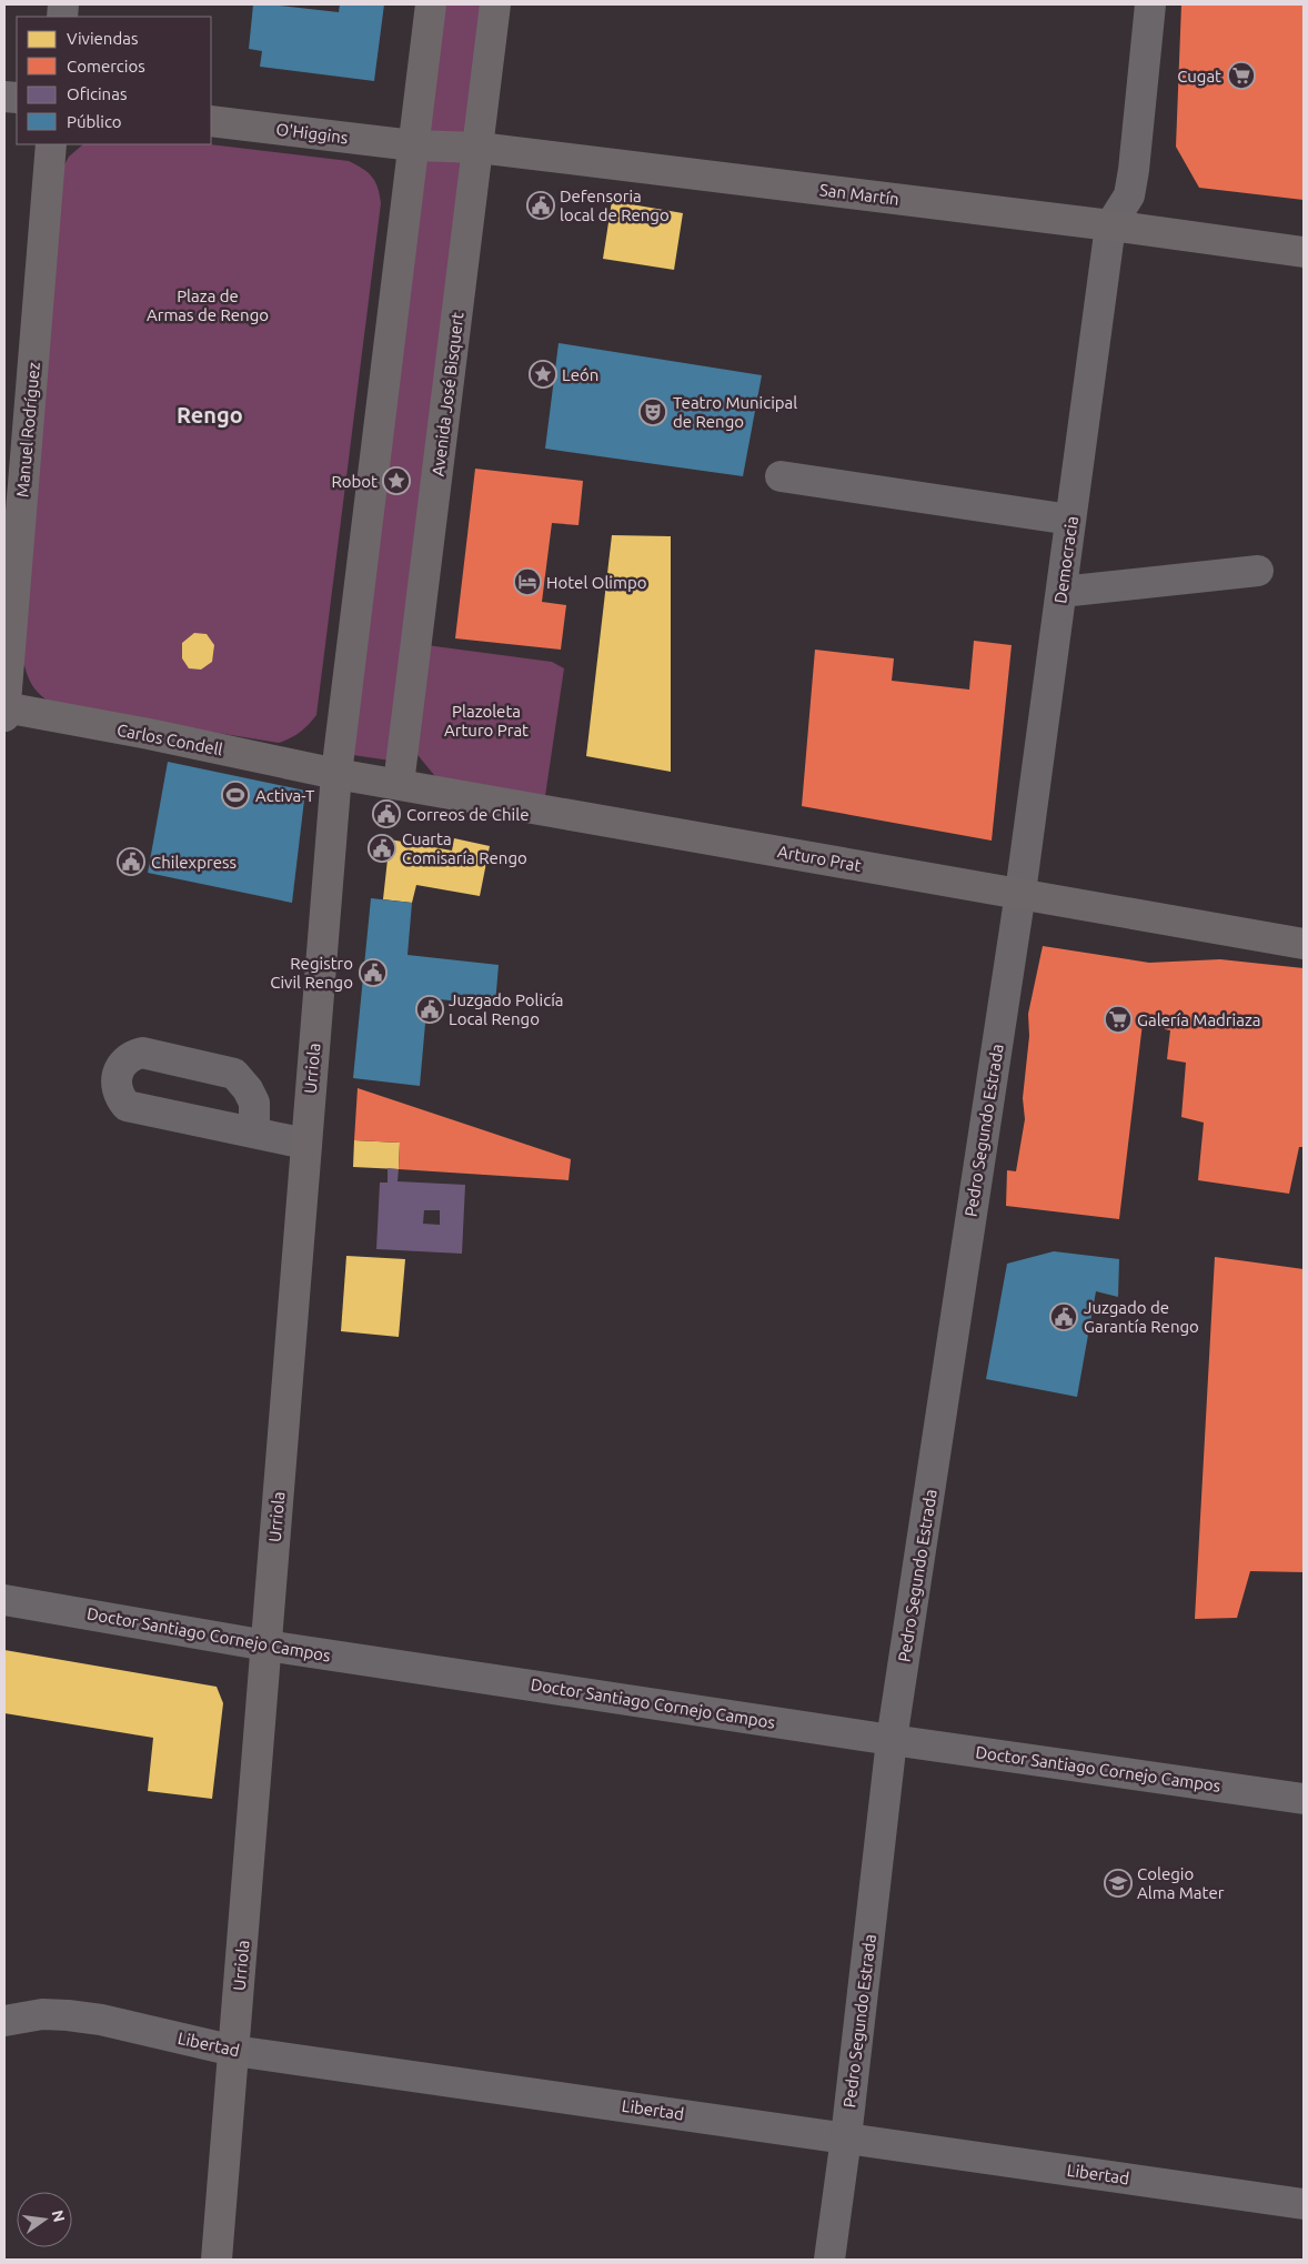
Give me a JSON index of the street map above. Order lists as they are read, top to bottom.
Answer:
{
  "streets": {
    "main road": [
      "O'Higgins",
      "San Martín",
      "Avenida José Bisquert",
      "Manuel Rodríguez",
      "Carlos Condell",
      "Arturo Prat",
      "Urriola"
    ],
    "street": [
      "Democracia",
      "Pedro Segundo Estrada",
      "Doctor Santiago Cornejo Campos",
      "Libertad"
    ]
  },
  "crossings": [
    ["O'Higgins", "San Martín"],
    ["San Martín", "Avenida José Bisquert"],
    ["San Martín", "Democracia"],
    ["Avenida José Bisquert", "Arturo Prat"],
    ["Manuel Rodríguez", "Carlos Condell"],
    ["Democracia", "Arturo Prat"],
    ["Democracia", "Pedro Segundo Estrada"],
    ["Carlos Condell", "Arturo Prat"],
    ["Carlos Condell", "Urriola"],
    ["Arturo Prat", "Urriola"],
    ["Arturo Prat", "Pedro Segundo Estrada"],
    ["Urriola", "Doctor Santiago Cornejo Campos"],
    ["Urriola", "Libertad"],
    ["Pedro Segundo Estrada", "Doctor Santiago Cornejo Campos"],
    ["Pedro Segundo Estrada", "Libertad"]
  ],
  "districts": ["Rengo"],
  "parks": ["Plaza de Armas de Rengo", "Plazoleta Arturo Prat"],
  "places": {
    "supermarket": ["Cugat", "Galería Madriaza"],
    "public building": [
      "Defensoria local de Rengo",
      "Correos de Chile",
      "Cuarta Comisaría Rengo",
      "Chilexpress",
      "Registro Civil Rengo",
      "Juzgado Policía Local Rengo",
      "Juzgado de Garantía Rengo"
    ],
    "place": ["León", "Robot"],
    "theatre": ["Teatro Municipal de Rengo"],
    "hotel": ["Hotel Olimpo"],
    "sports": ["Activa-T"],
    "school or university": ["Colegio Alma Mater"]
  },
  "legend": [
    "Viviendas",
    "Comercios",
    "Oficinas",
    "Público"
  ],
  "north": "right"
}
